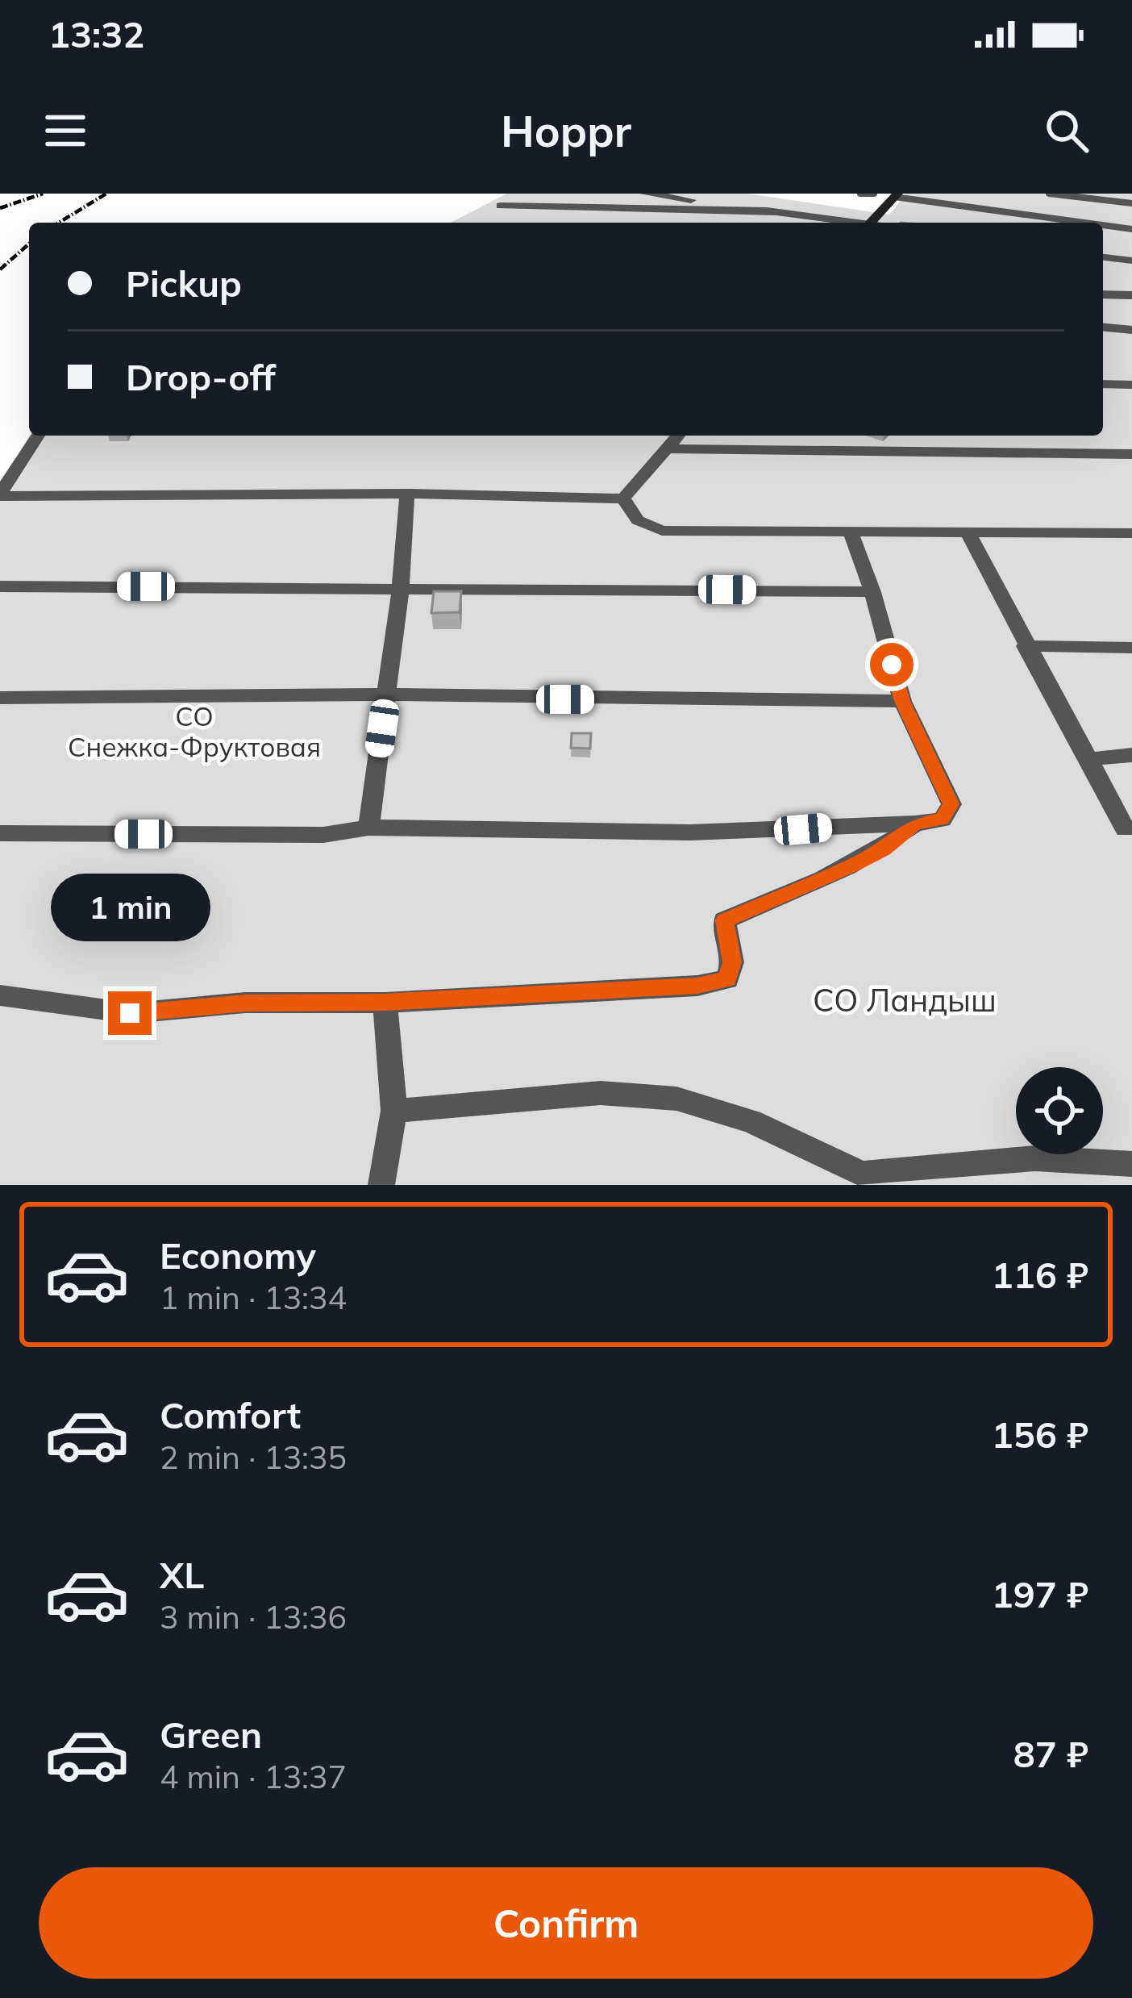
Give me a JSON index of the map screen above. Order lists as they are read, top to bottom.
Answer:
{
  "parks": ["СО Снежка-Фруктовая", "СО Ландыш"],
  "page": {
    "status": "13:32",
    "header": "Hoppr",
    "banner": ["Pickup", "Drop-off"],
    "bubble": "1 min",
    "list": [
      {
        "name": "Economy",
        "note": "1 min · 13:34",
        "value": "116 ₽"
      },
      {
        "name": "Comfort",
        "note": "2 min · 13:35",
        "value": "156 ₽"
      },
      {
        "name": "XL",
        "note": "3 min · 13:36",
        "value": "197 ₽"
      },
      {
        "name": "Green",
        "note": "4 min · 13:37",
        "value": "87 ₽"
      }
    ],
    "buttons": "Confirm"
  }
}
